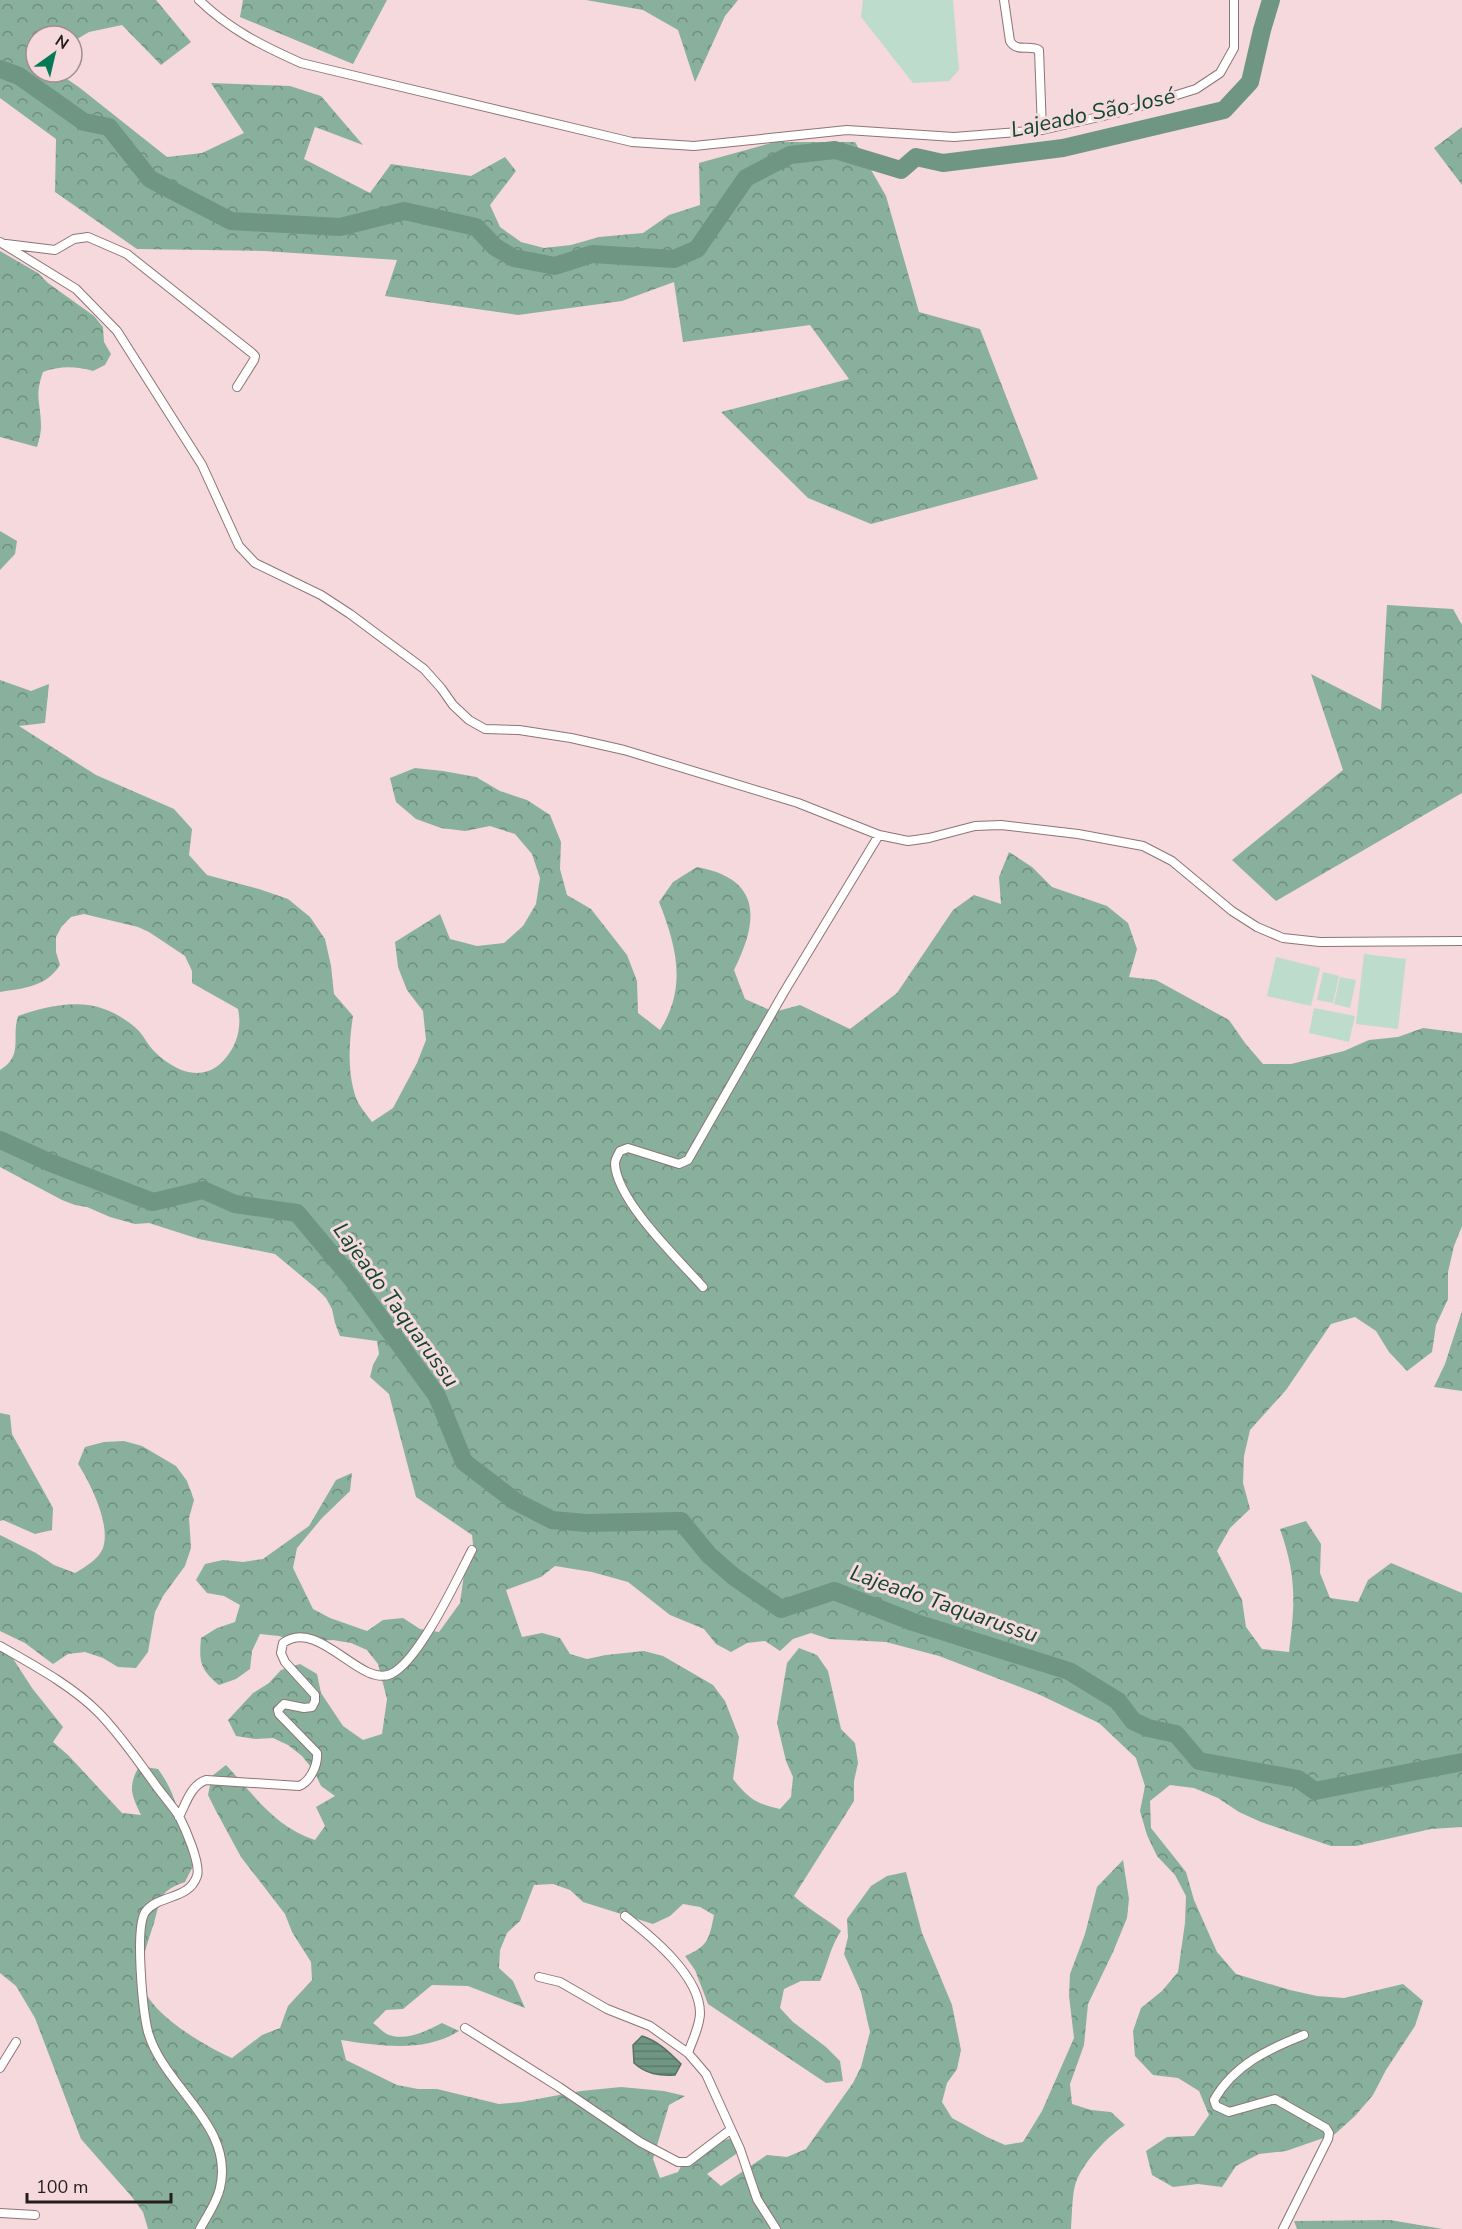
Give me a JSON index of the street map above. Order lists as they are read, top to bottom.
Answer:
{
  "water": ["Lajeado São José", "Lajeado Taquarussu"],
  "scale_bar": "100 m",
  "north": "top right"
}
